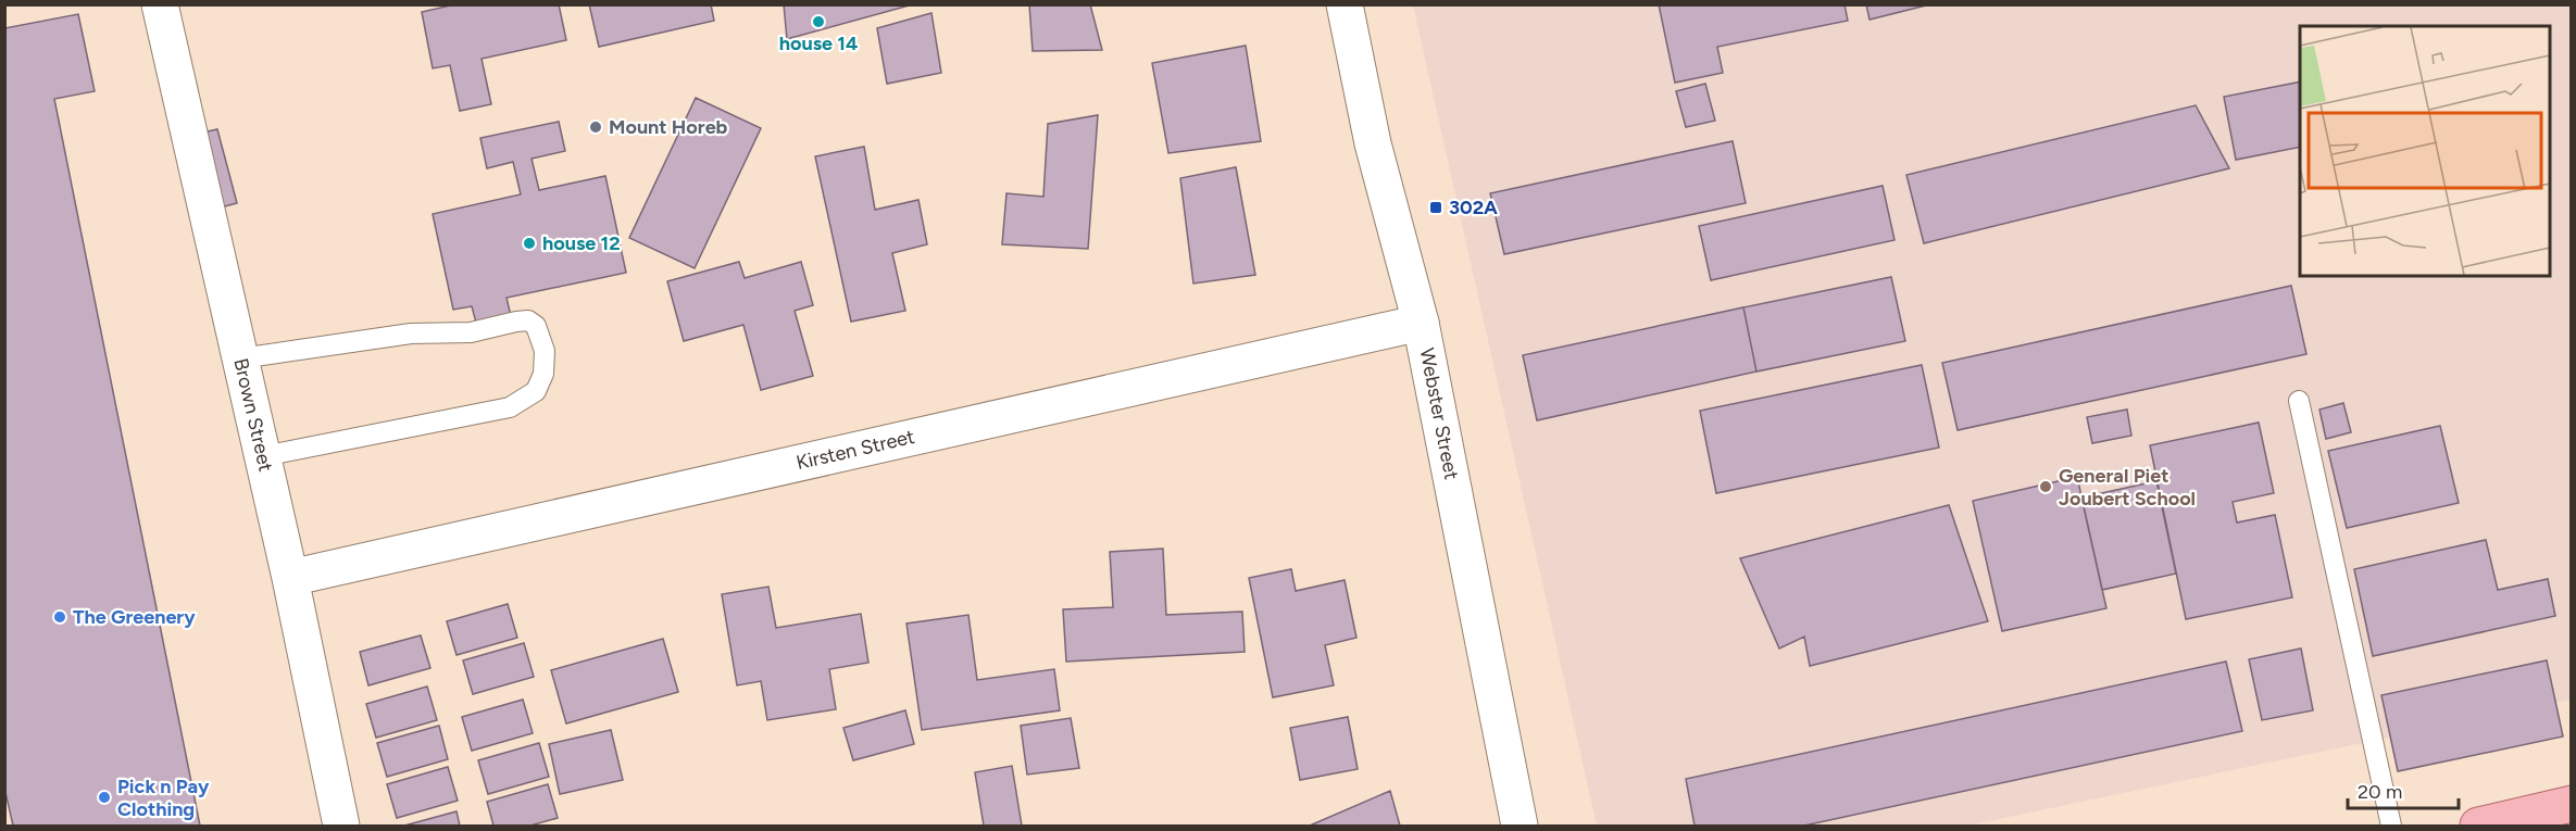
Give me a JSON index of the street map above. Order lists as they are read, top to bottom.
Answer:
{
  "streets": {
    "street": ["Webster Street", "Brown Street", "Kirsten Street"]
  },
  "crossings": [
    ["Webster Street", "Kirsten Street"],
    ["Brown Street", "Kirsten Street"]
  ],
  "places": {
    "other": [
      "house 14",
      "Mount Horeb",
      "house 12",
      "General Piet Joubert School",
      "The Greenery",
      "Pick n Pay Clothing"
    ],
    "transit": ["302A"]
  },
  "scale_bar": "20 m"
}
